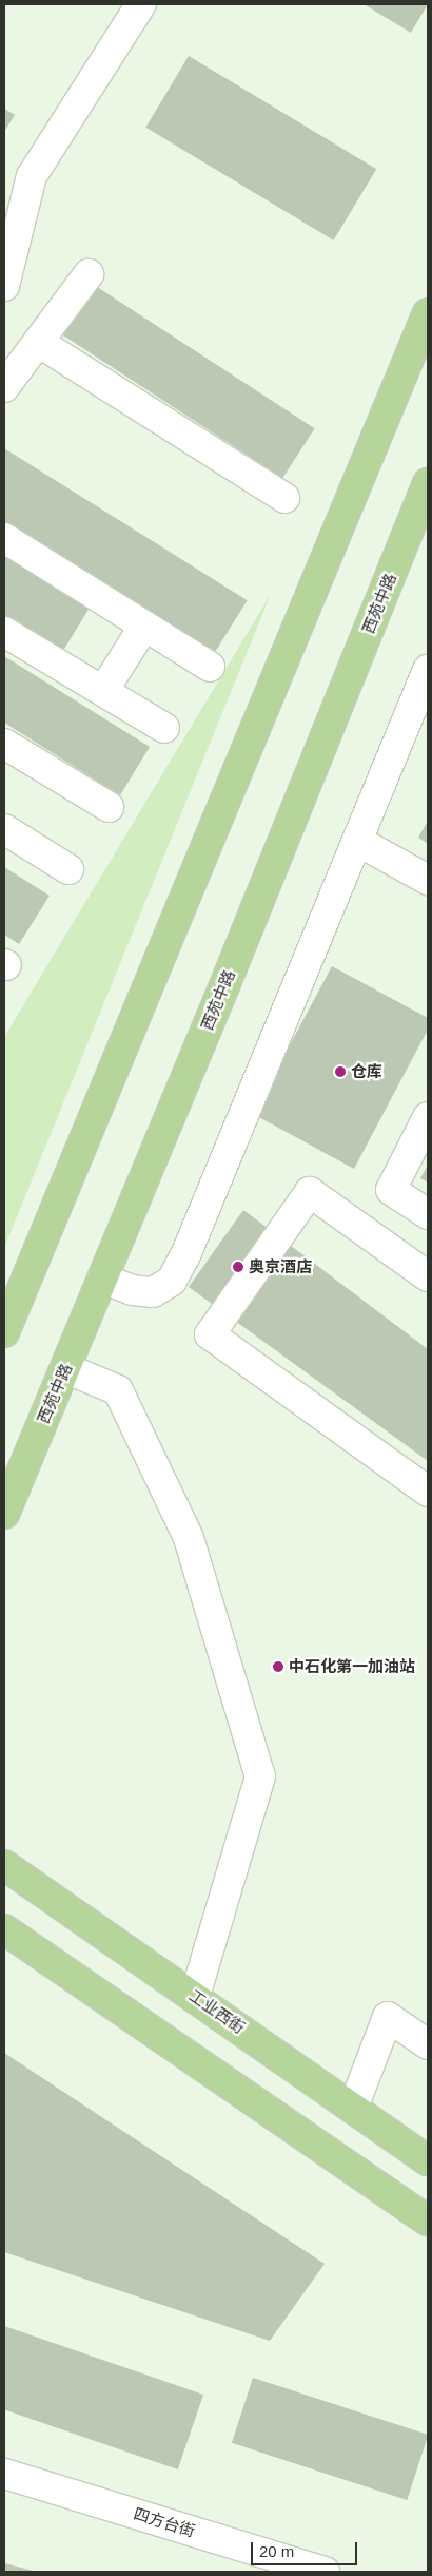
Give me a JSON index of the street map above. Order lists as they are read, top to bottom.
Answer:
{
  "streets": {
    "main road": ["西苑中路", "工业西街"],
    "street": ["四方台街"]
  },
  "places": ["仓库", "奥京酒店", "中石化第一加油站"],
  "scale_bar": "20 m"
}
